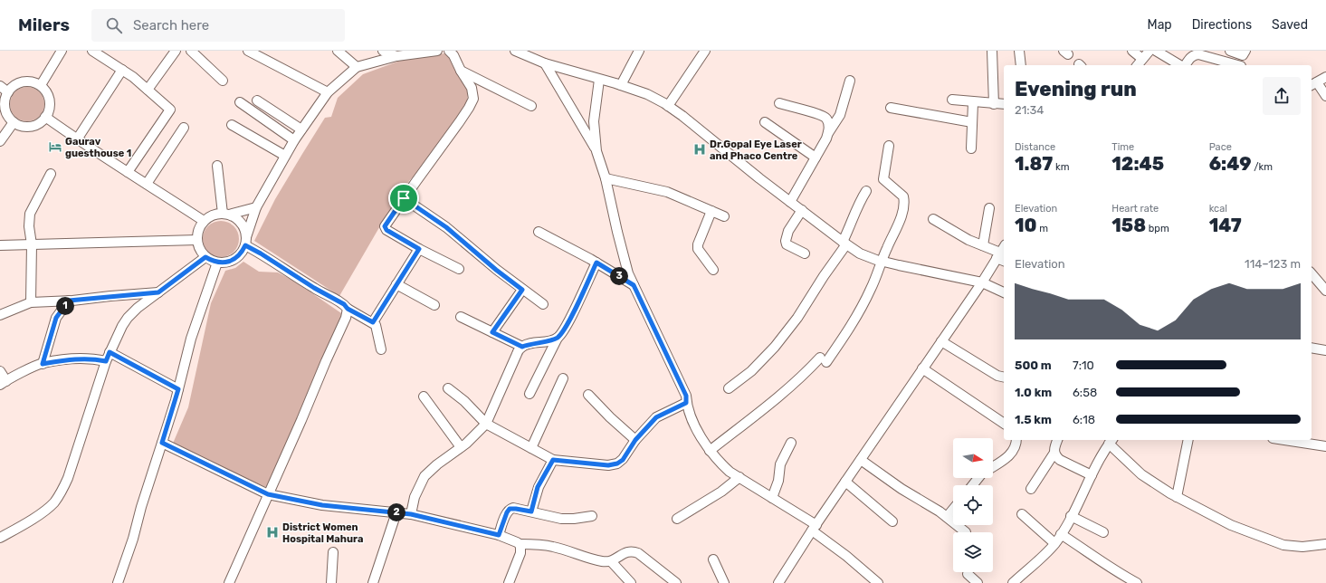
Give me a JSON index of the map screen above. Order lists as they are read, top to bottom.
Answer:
{
  "places": {
    "hotel": ["Gaurav guesthouse 1"],
    "hospital": ["Dr.Gopal Eye Laser and Phaco Centre", "District Women Hospital Mahura"]
  },
  "north": "right",
  "page": {
    "header": "Milers",
    "search": "Search here",
    "nav": ["Map", "Directions", "Saved"],
    "heading": ["Evening run", "21:34"],
    "stats": [
      ["Distance", "1.87 km"],
      ["Time", "12:45"],
      ["Pace", "6:49 /km"],
      ["Elevation", "10 m"],
      ["Heart rate", "158 bpm"],
      ["kcal", "147"]
    ],
    "chart": ["Elevation", "114–123 m"],
    "pins": ["3", "1", "2"],
    "list": [
      {
        "name": "500 m",
        "note": "7:10"
      },
      {
        "name": "1.0 km",
        "note": "6:58"
      },
      {
        "name": "1.5 km",
        "note": "6:18"
      }
    ]
  }
}
